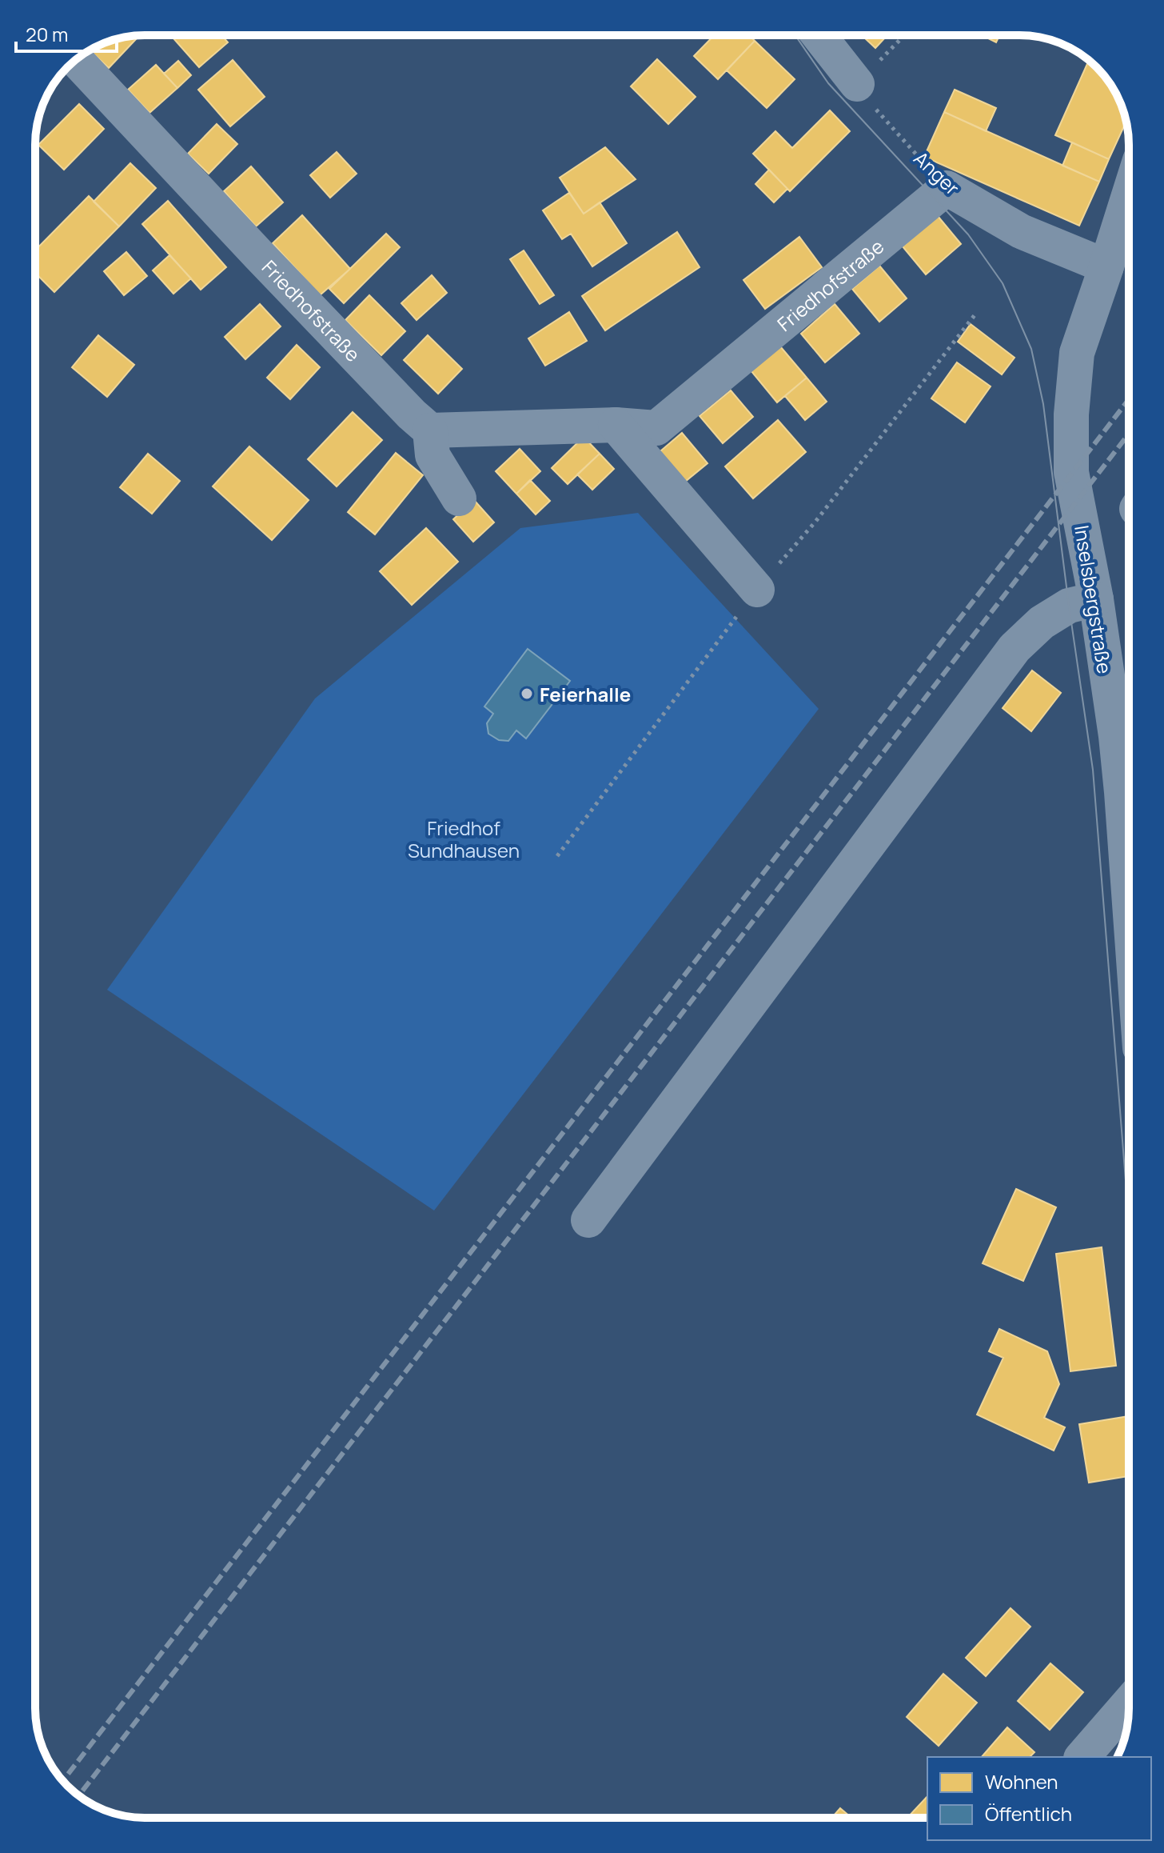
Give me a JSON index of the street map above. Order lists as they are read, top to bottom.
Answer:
{
  "streets": {
    "street": ["Anger", "Friedhofstraße", "Inselsbergstraße"]
  },
  "crossings": [
    ["Anger", "Friedhofstraße"],
    ["Anger", "Inselsbergstraße"]
  ],
  "parks": ["Friedhof Sundhausen"],
  "places": ["Feierhalle"],
  "legend": ["Wohnen", "Öffentlich"],
  "scale_bar": "20 m"
}
